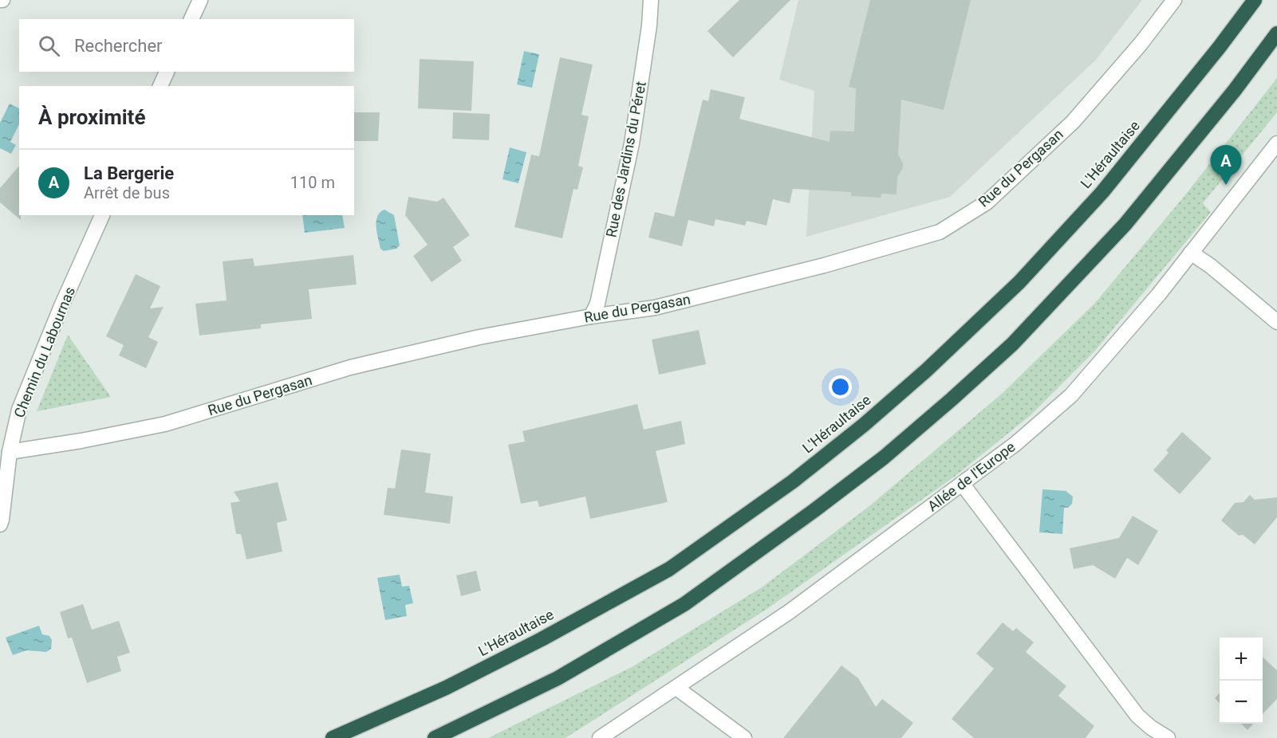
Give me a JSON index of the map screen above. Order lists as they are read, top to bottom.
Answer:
{
  "streets": {
    "highway": ["L'Héraultaise"],
    "street": [
      "Rue des Jardins du Péret",
      "Rue du Pergasan",
      "Chemin du Labournas",
      "Allée de l'Europe"
    ]
  },
  "crossings": [
    ["Rue des Jardins du Péret", "Rue du Pergasan"],
    ["Rue du Pergasan", "Chemin du Labournas"]
  ],
  "page": {
    "search": "Rechercher",
    "heading": "À proximité",
    "pins": "A",
    "list": [
      {
        "mark": "A",
        "name": "La Bergerie",
        "note": "Arrêt de bus",
        "value": "110 m"
      }
    ],
    "map_buttons": ["+", "−"]
  }
}
